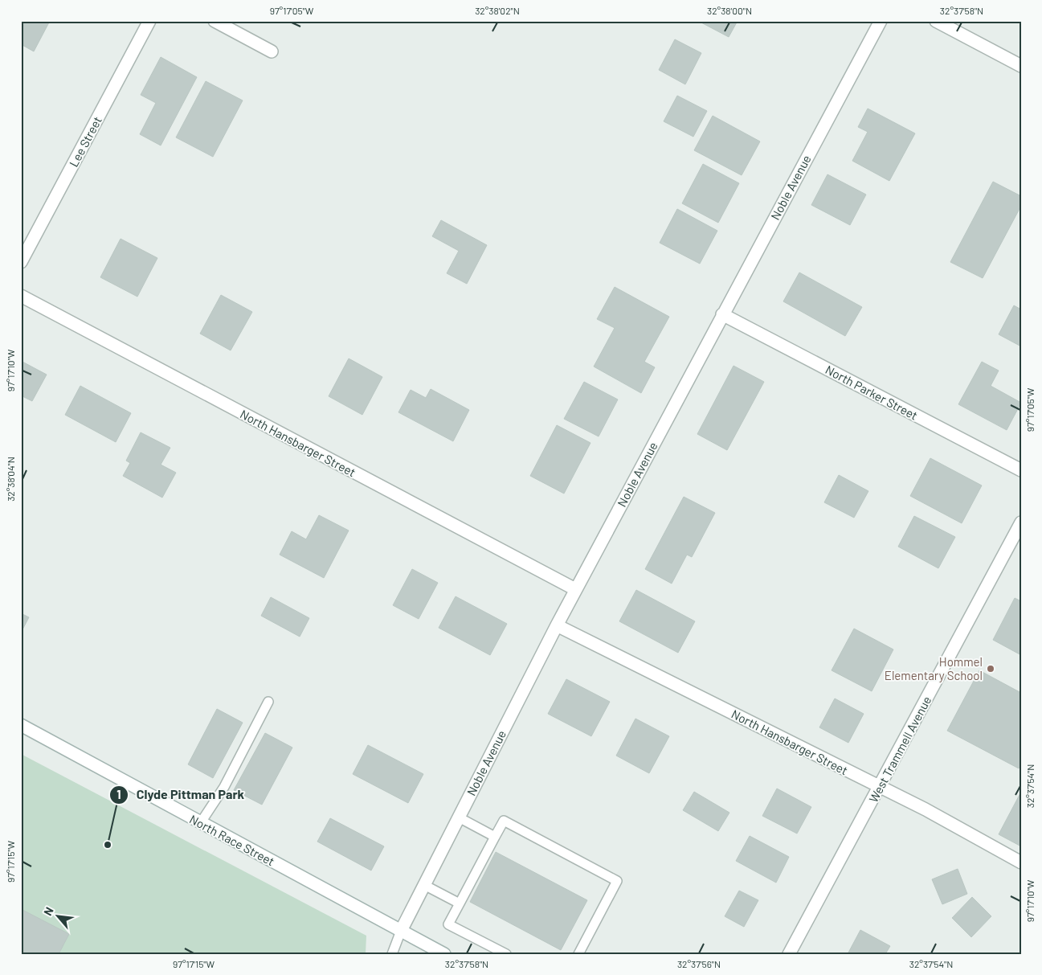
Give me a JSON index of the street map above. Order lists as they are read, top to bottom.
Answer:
{
  "streets": {
    "street": [
      "Lee Street",
      "Noble Avenue",
      "North Parker Street",
      "North Hansbarger Street",
      "West Trammell Avenue",
      "North Race Street"
    ]
  },
  "crossings": [
    ["Noble Avenue", "North Parker Street"],
    ["Noble Avenue", "North Hansbarger Street"],
    ["Noble Avenue", "North Race Street"],
    ["North Hansbarger Street", "West Trammell Avenue"]
  ],
  "places": ["Hommel Elementary School", "Clyde Pittman Park"],
  "north": "top left",
  "coordinates": [
    "97°17'05\"W",
    "32°38'02\"N",
    "32°38'00\"N",
    "32°37'58\"N",
    "97°17'10\"W",
    "32°38'04\"N",
    "32°37'54\"N",
    "97°17'15\"W",
    "32°37'56\"N"
  ]
}
